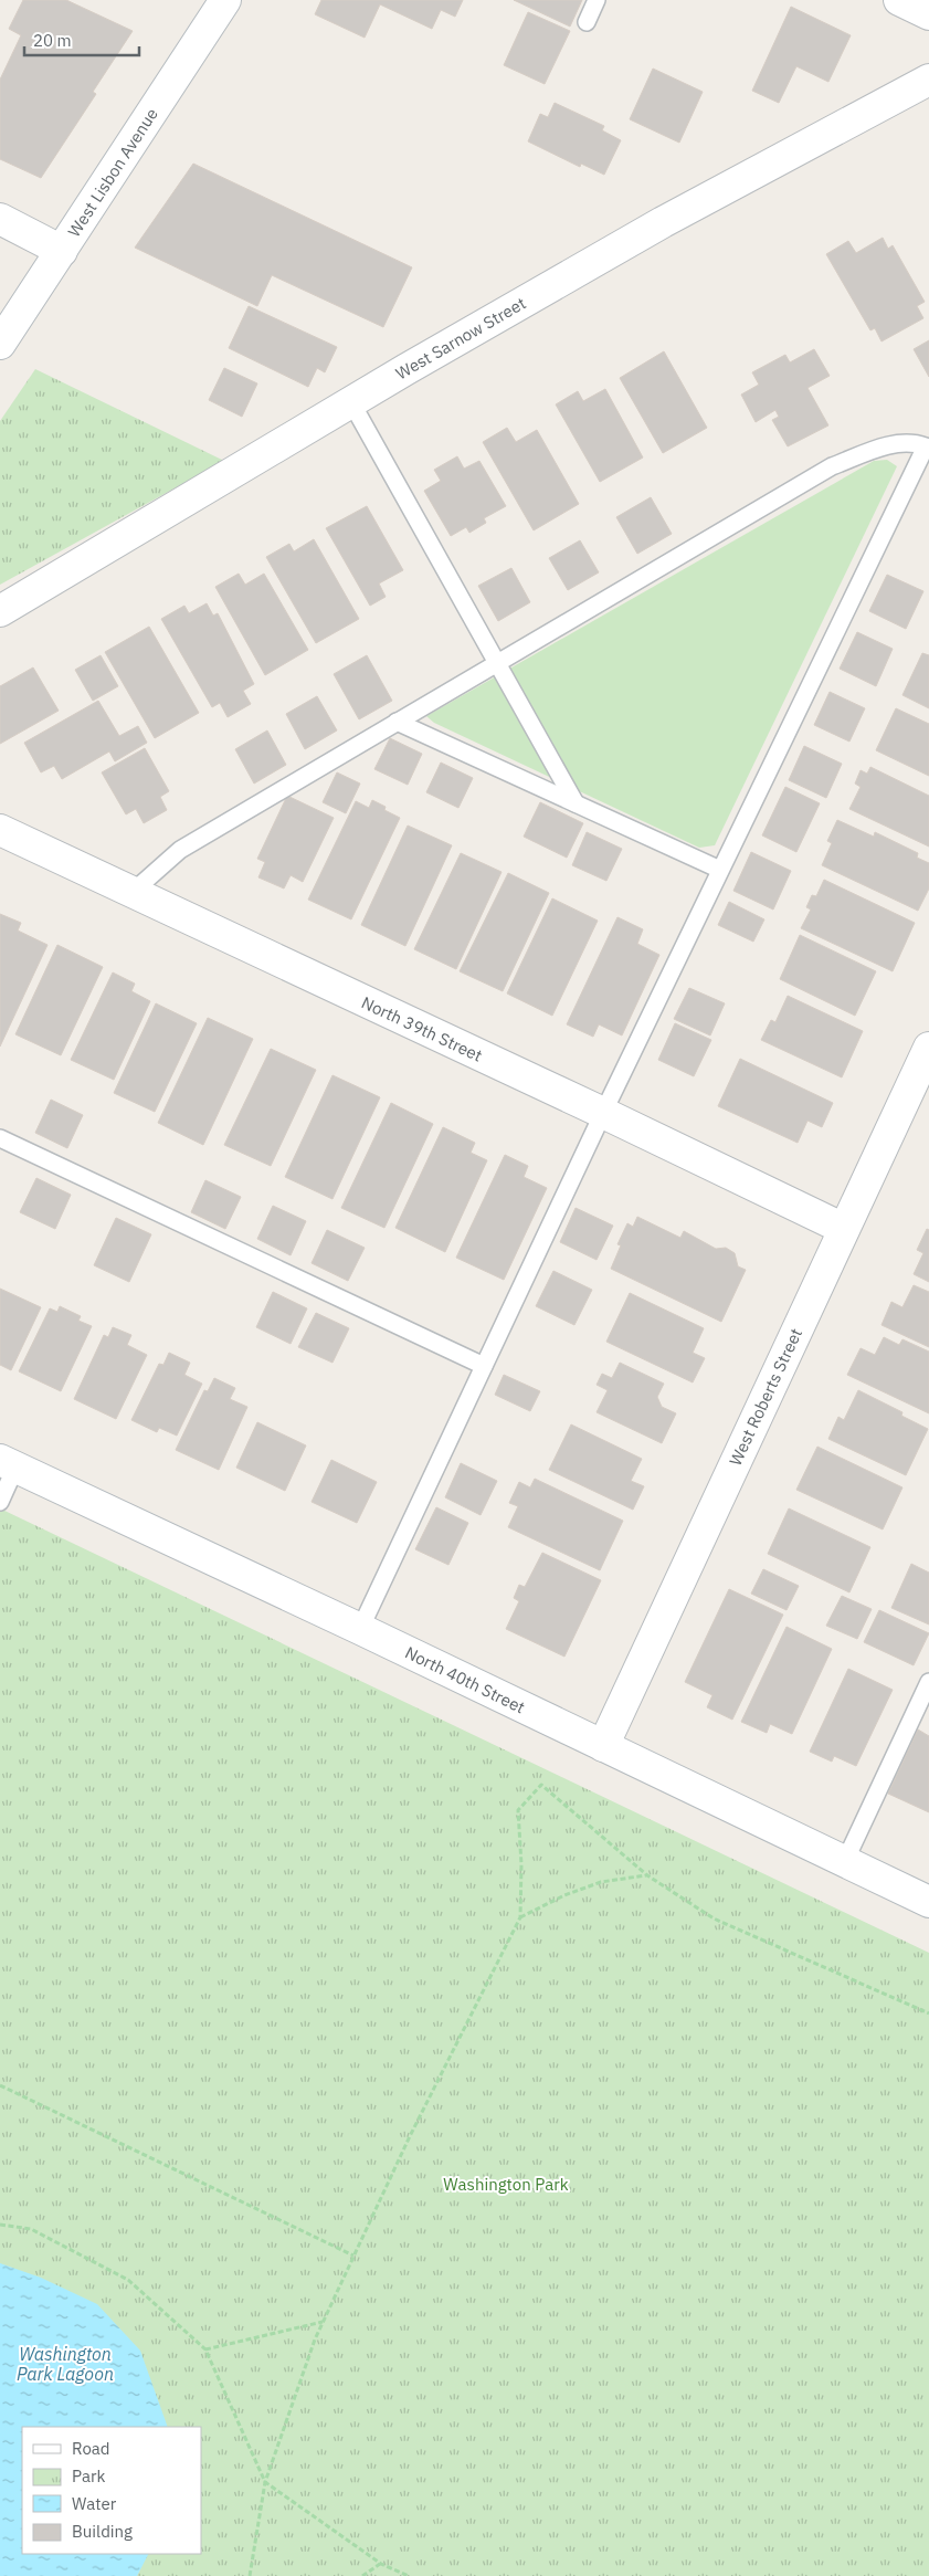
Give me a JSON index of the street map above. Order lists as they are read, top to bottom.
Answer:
{
  "streets": {
    "street": [
      "West Lisbon Avenue",
      "West Sarnow Street",
      "North 39th Street",
      "West Roberts Street",
      "North 40th Street"
    ]
  },
  "crossings": [
    ["North 39th Street", "West Roberts Street"],
    ["West Roberts Street", "North 40th Street"]
  ],
  "water": ["Washington Park Lagoon"],
  "parks": ["Washington Park"],
  "legend": [
    "Road",
    "Park",
    "Water",
    "Building"
  ],
  "scale_bar": "20 m"
}
